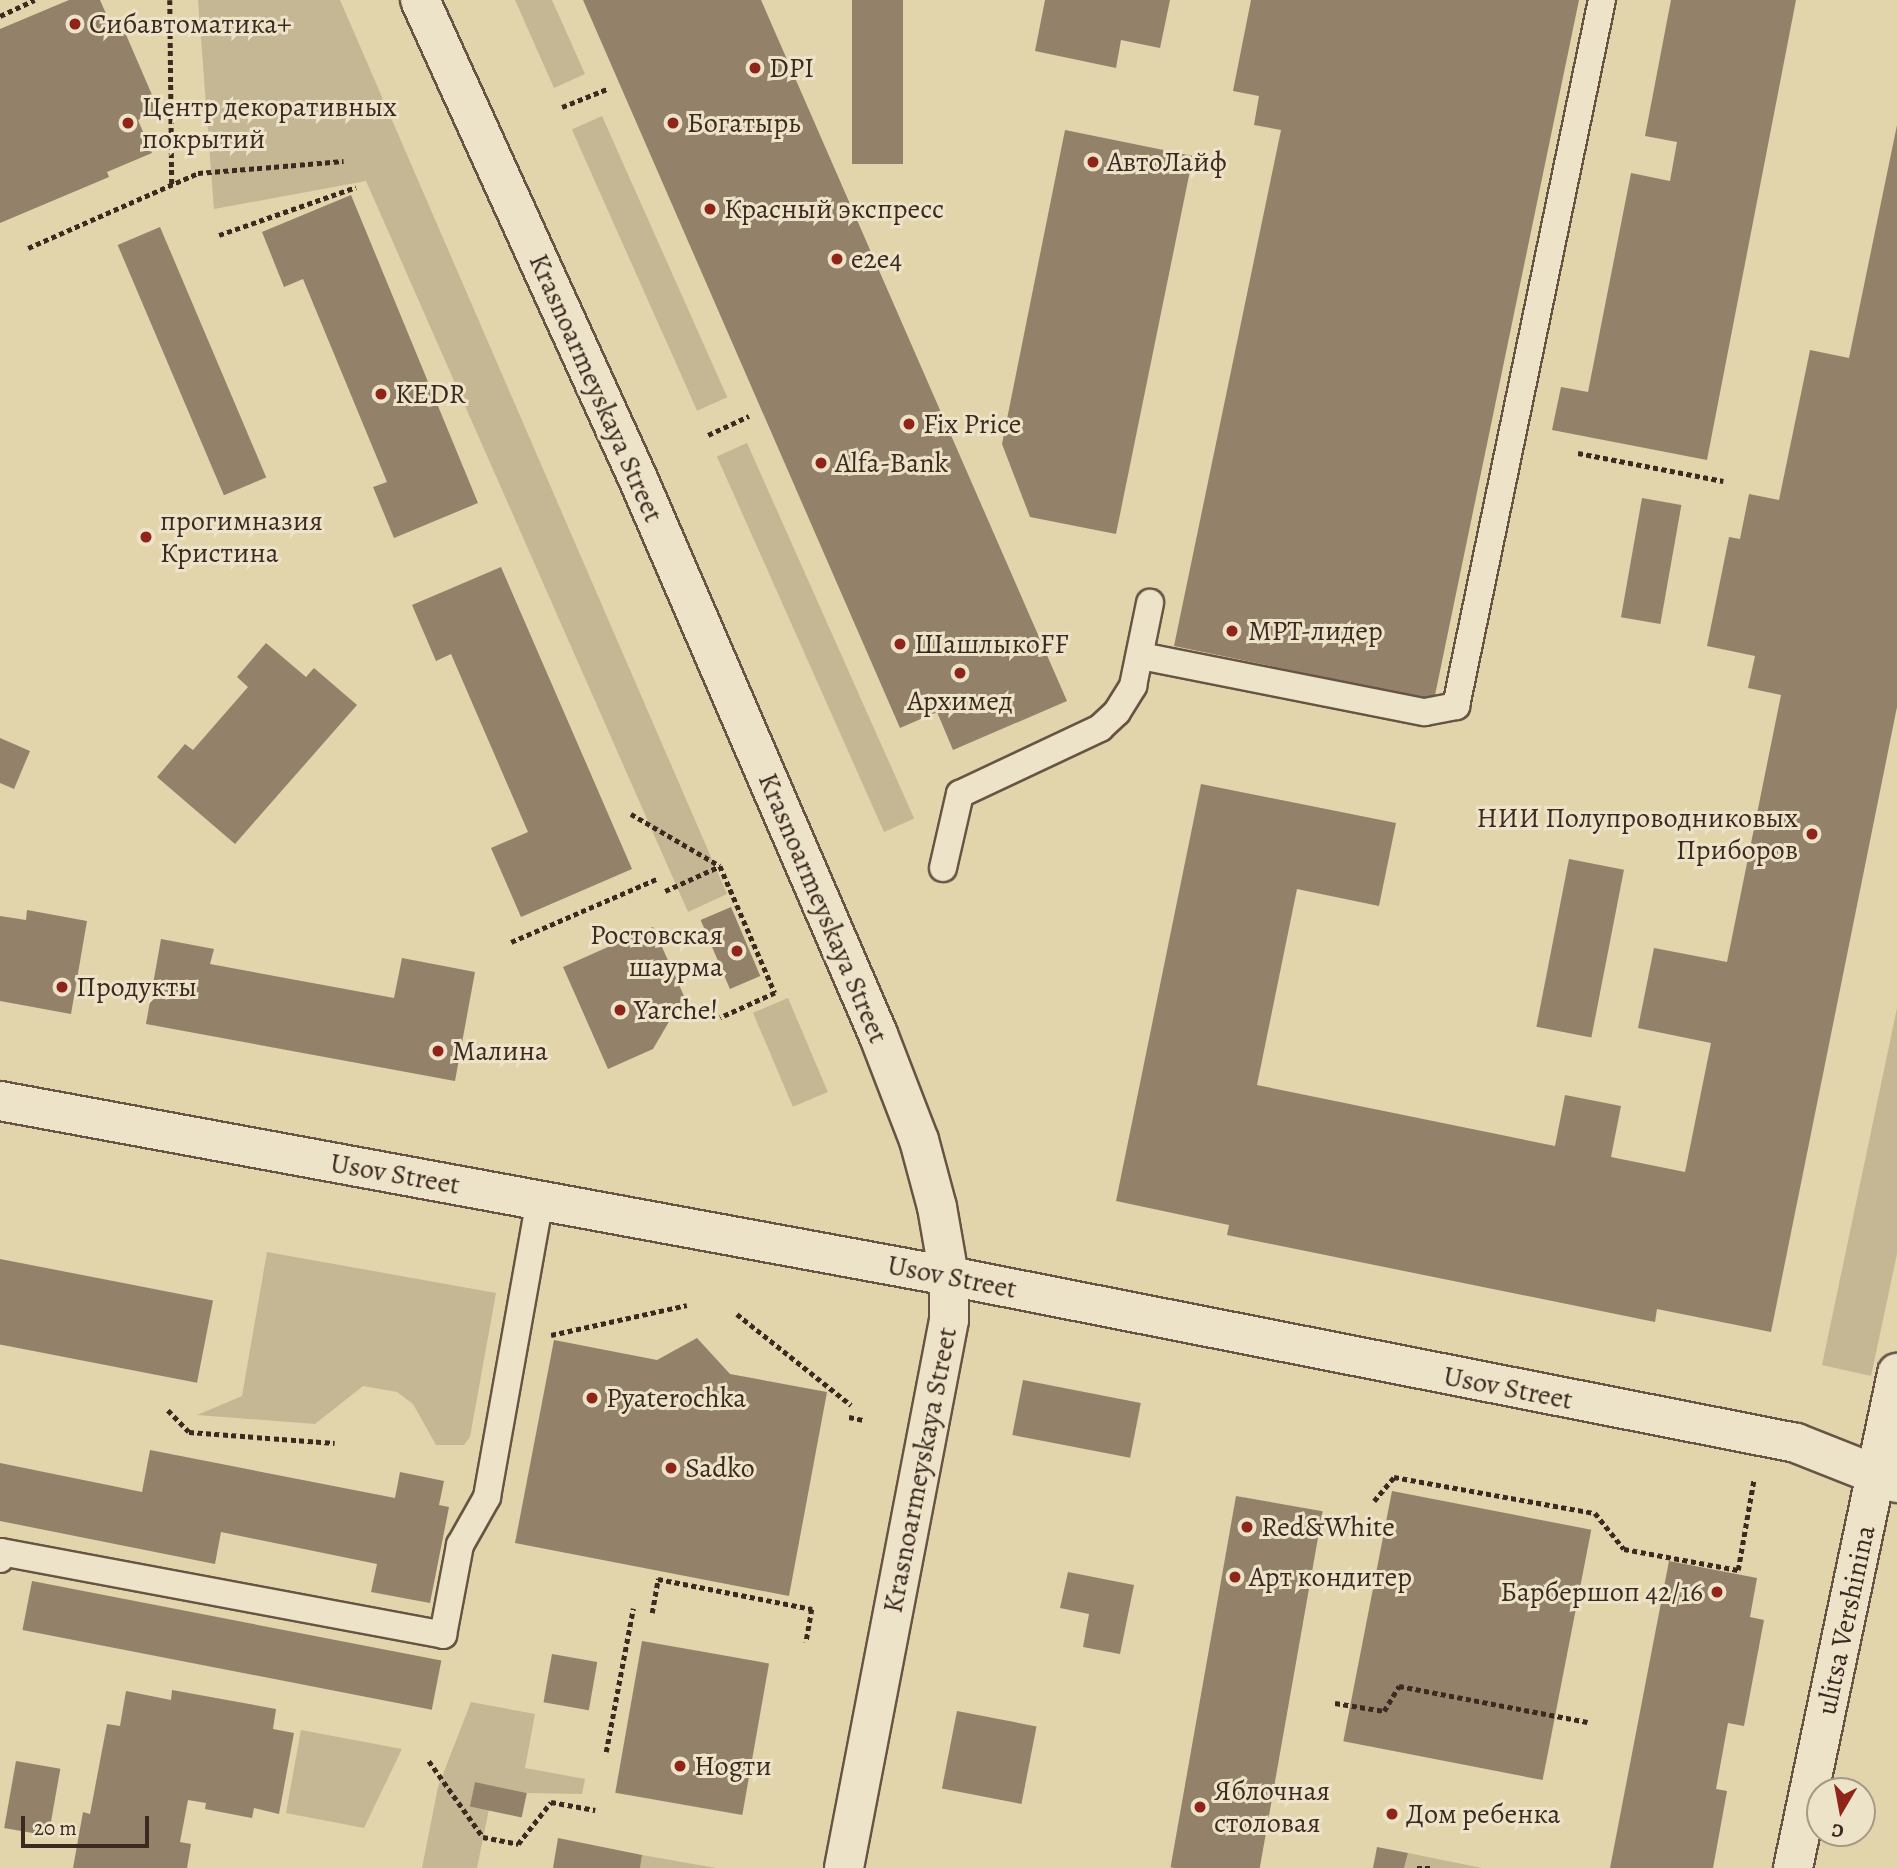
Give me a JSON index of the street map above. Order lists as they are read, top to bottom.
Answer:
{
  "streets": {
    "main road": ["Krasnoarmeyskaya Street", "Usov Street", "ulitsa Vershinina"]
  },
  "crossings": [
    ["Krasnoarmeyskaya Street", "Usov Street"],
    ["Usov Street", "ulitsa Vershinina"]
  ],
  "places": [
    "Сибавтоматика+",
    "DPI",
    "Центр декоративных покрытий",
    "Богатырь",
    "АвтоЛайф",
    "Красный экспресс",
    "e2e4",
    "KEDR",
    "Fix Price",
    "Alfa-Bank",
    "прогимназия Кристина",
    "МРТ-лидер",
    "ШашлыкоFF",
    "Архимед",
    "НИИ Полупроводниковых Приборов",
    "Ростовская шаурма",
    "Продукты",
    "Yarche!",
    "Малина",
    "Pyaterochka",
    "Sadko",
    "Red&White",
    "Арт кондитер",
    "Барбершоп 42/16",
    "Ноgти",
    "Яблочная столовая",
    "Дом ребенка"
  ],
  "scale_bar": "20 m",
  "north": "bottom"
}
